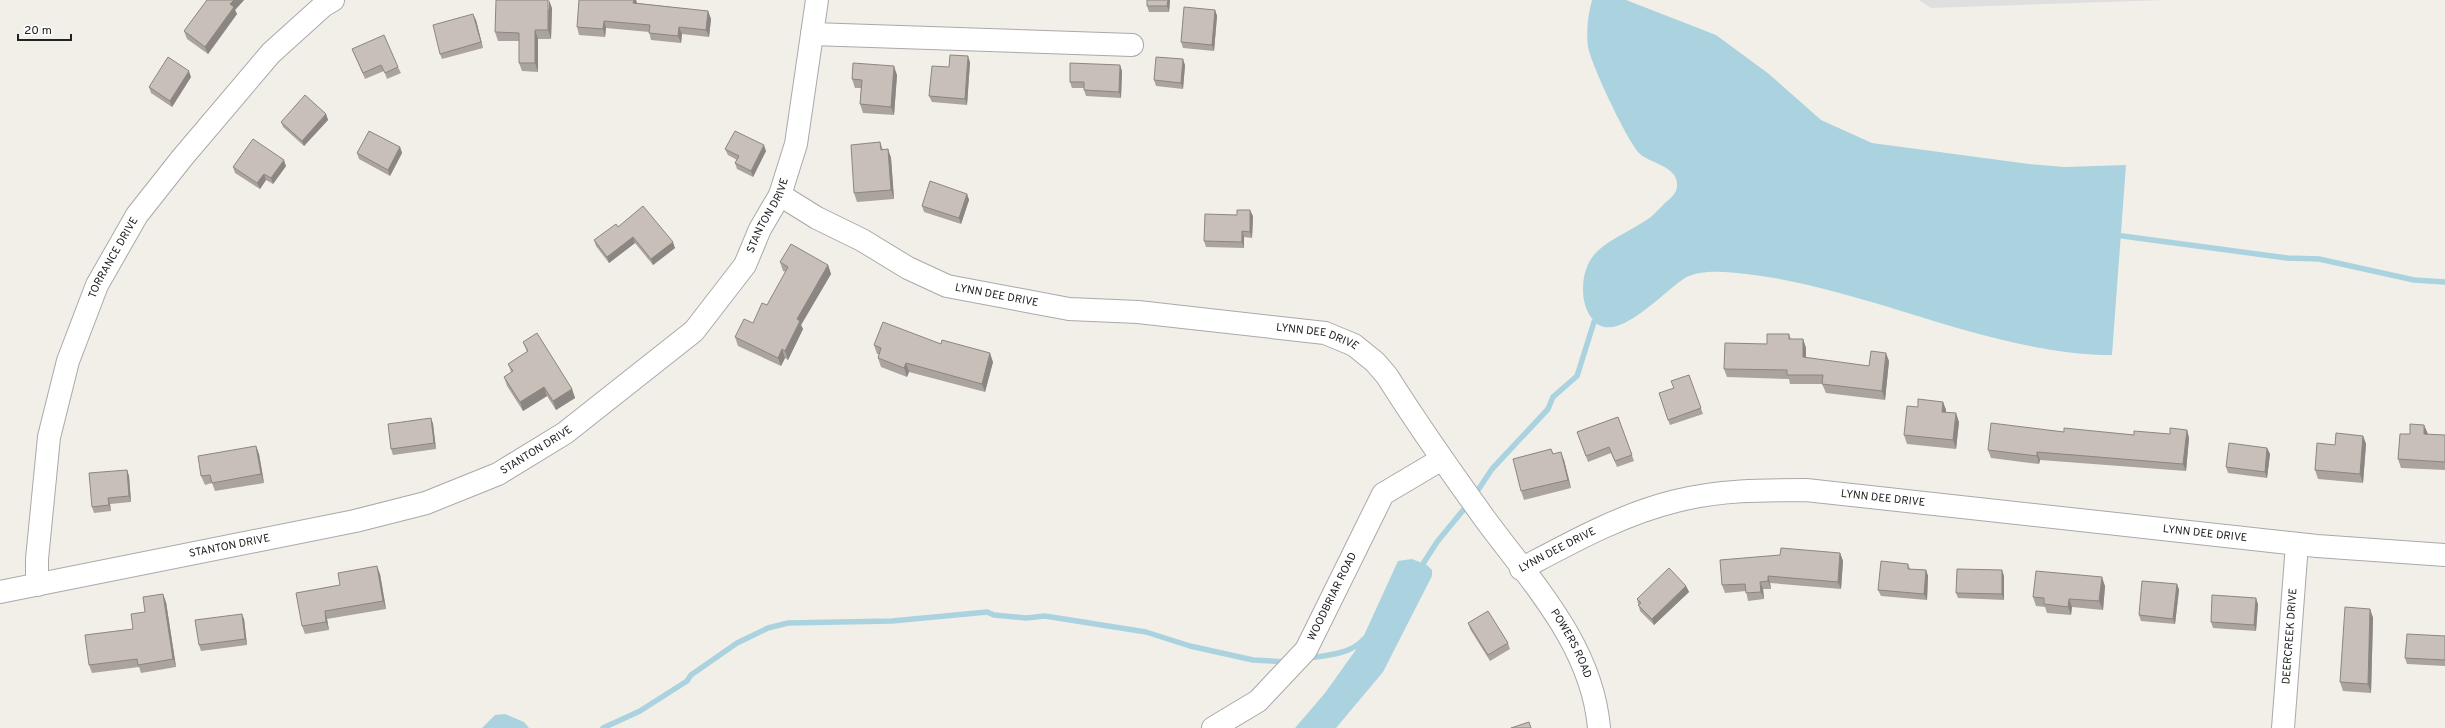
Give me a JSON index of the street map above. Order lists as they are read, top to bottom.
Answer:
{
  "streets": {
    "street": [
      "STANTON DRIVE",
      "TORRANCE DRIVE",
      "LYNN DEE DRIVE",
      "WOODBRIAR ROAD",
      "DEERCREEK DRIVE",
      "POWERS ROAD"
    ]
  },
  "crossings": [
    ["STANTON DRIVE", "TORRANCE DRIVE"],
    ["STANTON DRIVE", "LYNN DEE DRIVE"],
    ["LYNN DEE DRIVE", "WOODBRIAR ROAD"],
    ["LYNN DEE DRIVE", "DEERCREEK DRIVE"],
    ["LYNN DEE DRIVE", "POWERS ROAD"]
  ],
  "scale_bar": "20 m"
}
